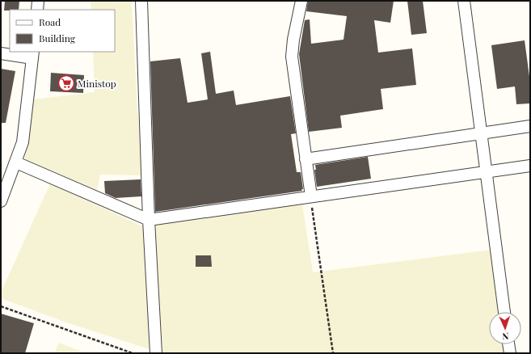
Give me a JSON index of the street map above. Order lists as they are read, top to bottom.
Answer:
{
  "places": {
    "supermarket": ["Ministop"]
  },
  "legend": ["Road", "Building"],
  "north": "bottom"
}
